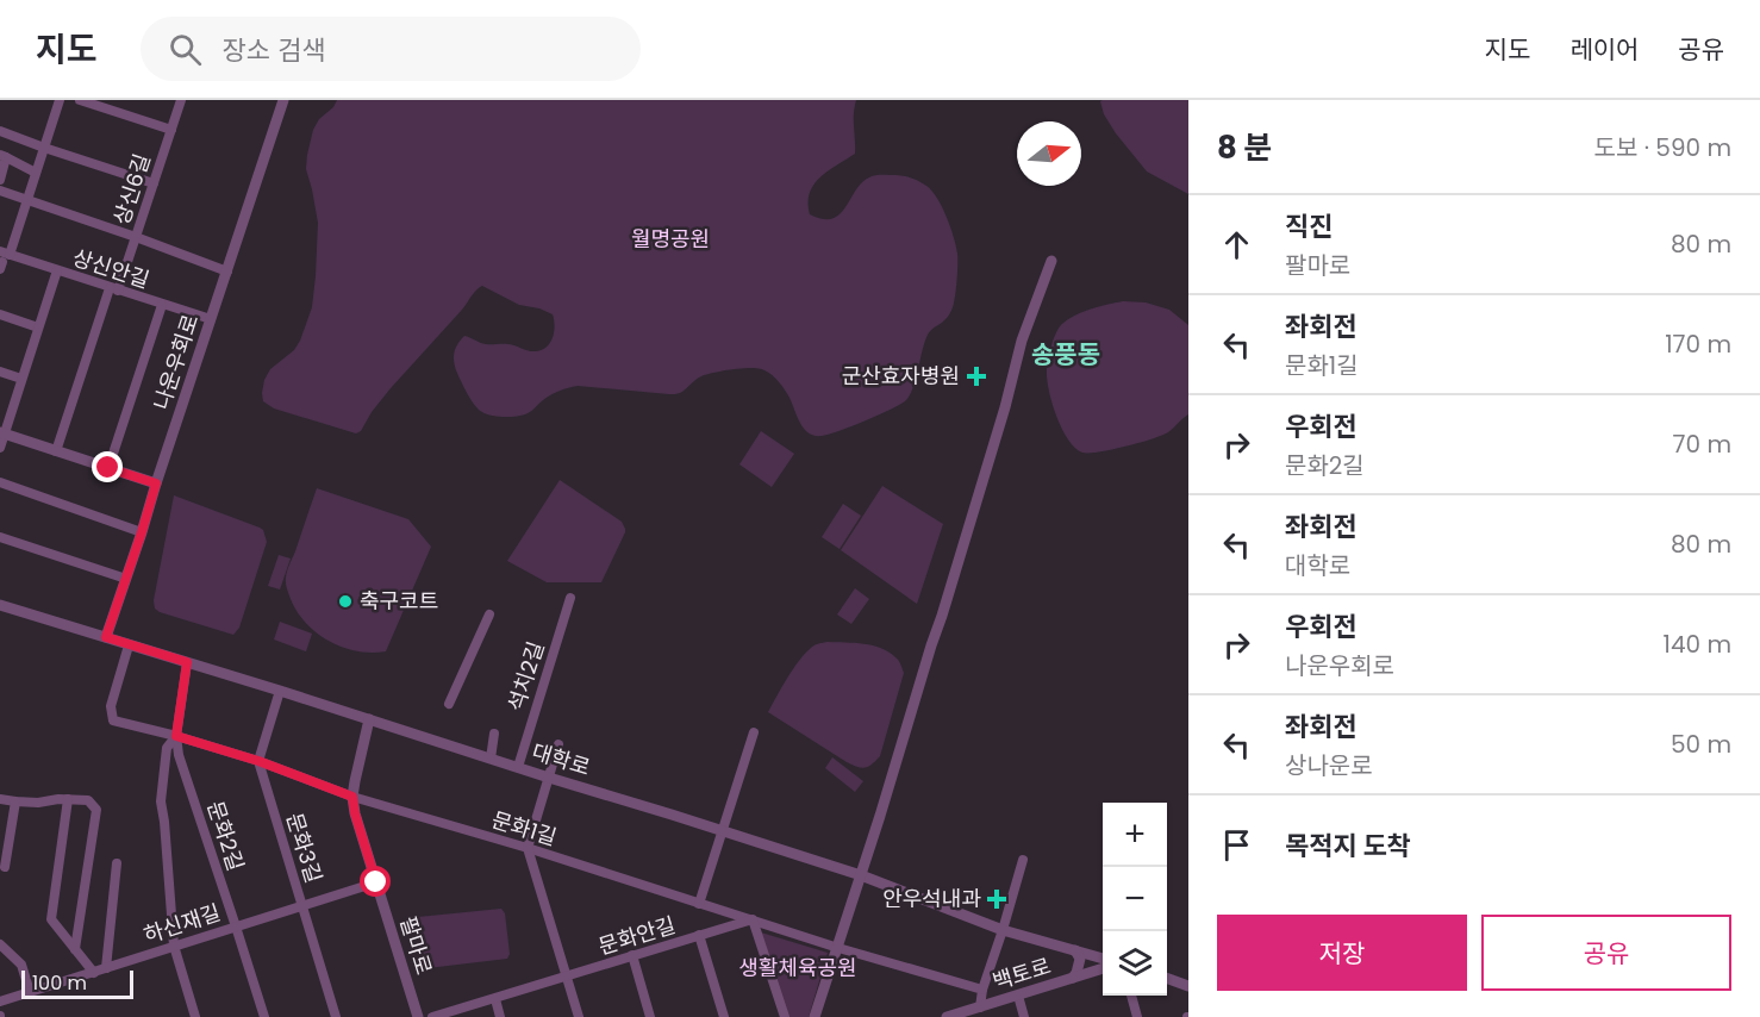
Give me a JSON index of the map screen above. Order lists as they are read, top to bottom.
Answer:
{
  "streets": {
    "street": [
      "상신6길",
      "상신안길",
      "나운우회로",
      "석치2길",
      "대학로",
      "문화1길",
      "문화2길",
      "문화3길",
      "하신재길",
      "문화안길",
      "팔마로",
      "백토로"
    ]
  },
  "crossings": [
    ["상신6길", "상신안길"],
    ["상신안길", "나운우회로"],
    ["나운우회로", "대학로"],
    ["석치2길", "대학로"],
    ["대학로", "문화1길"],
    ["대학로", "문화2길"],
    ["대학로", "팔마로"],
    ["문화1길", "문화2길"],
    ["문화1길", "문화3길"],
    ["문화1길", "문화안길"],
    ["문화1길", "팔마로"],
    ["문화2길", "하신재길"],
    ["문화3길", "하신재길"],
    ["하신재길", "팔마로"]
  ],
  "districts": ["송풍동"],
  "parks": ["월명공원", "생활체육공원"],
  "places": {
    "health": ["군산효자병원", "안우석내과"],
    "other": ["축구코트"]
  },
  "scale_bar": "100 m",
  "north": "right",
  "page": {
    "header": "지도",
    "search": "장소 검색",
    "nav": ["지도", "레이어", "공유"],
    "heading": ["8 분", "도보 · 590 m"],
    "list": [
      ["직진", "팔마로", "80 m"],
      ["좌회전", "문화1길", "170 m"],
      ["우회전", "문화2길", "70 m"],
      ["좌회전", "대학로", "80 m"],
      ["우회전", "나운우회로", "140 m"],
      ["좌회전", "상나운로", "50 m"],
      "목적지 도착"
    ],
    "map_buttons": ["+", "−"],
    "buttons": ["저장", "공유"],
    "scale": "100 m"
  }
}
